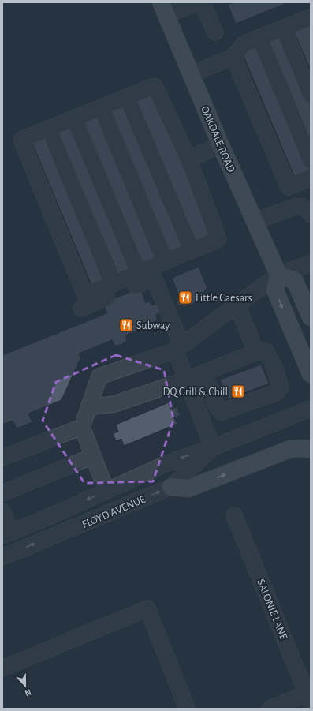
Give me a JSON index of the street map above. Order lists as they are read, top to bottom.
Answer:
{
  "streets": {
    "main road": ["OAKDALE ROAD"],
    "street": ["FLOYD AVENUE", "SALONIE LANE"]
  },
  "places": {
    "restaurant": ["Little Caesars", "Subway", "DQ Grill & Chill"]
  },
  "north": "bottom"
}
